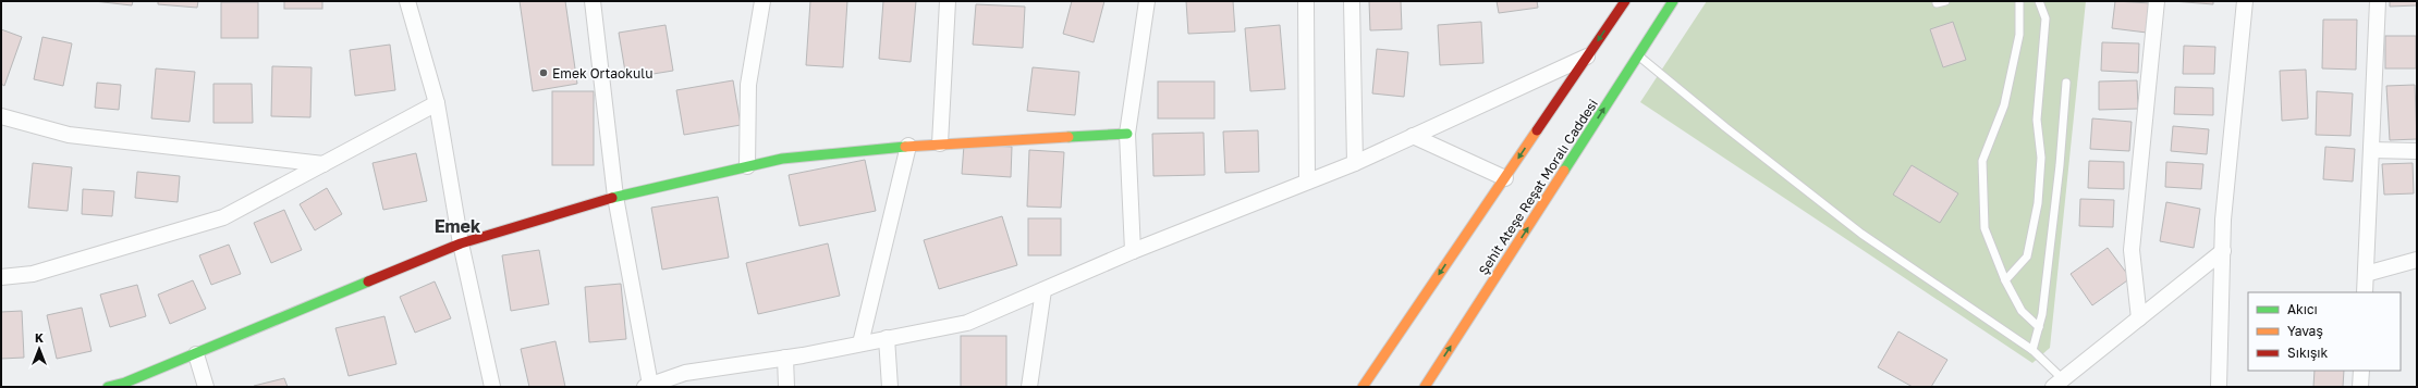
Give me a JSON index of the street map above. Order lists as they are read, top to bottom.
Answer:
{
  "streets": {
    "street": ["Şehit Ateşe Reşat Moralı Caddesi"]
  },
  "districts": ["Emek"],
  "places": ["Emek Ortaokulu"],
  "legend": ["Akıcı", "Yavaş", "Sıkışık"],
  "north": "top"
}
